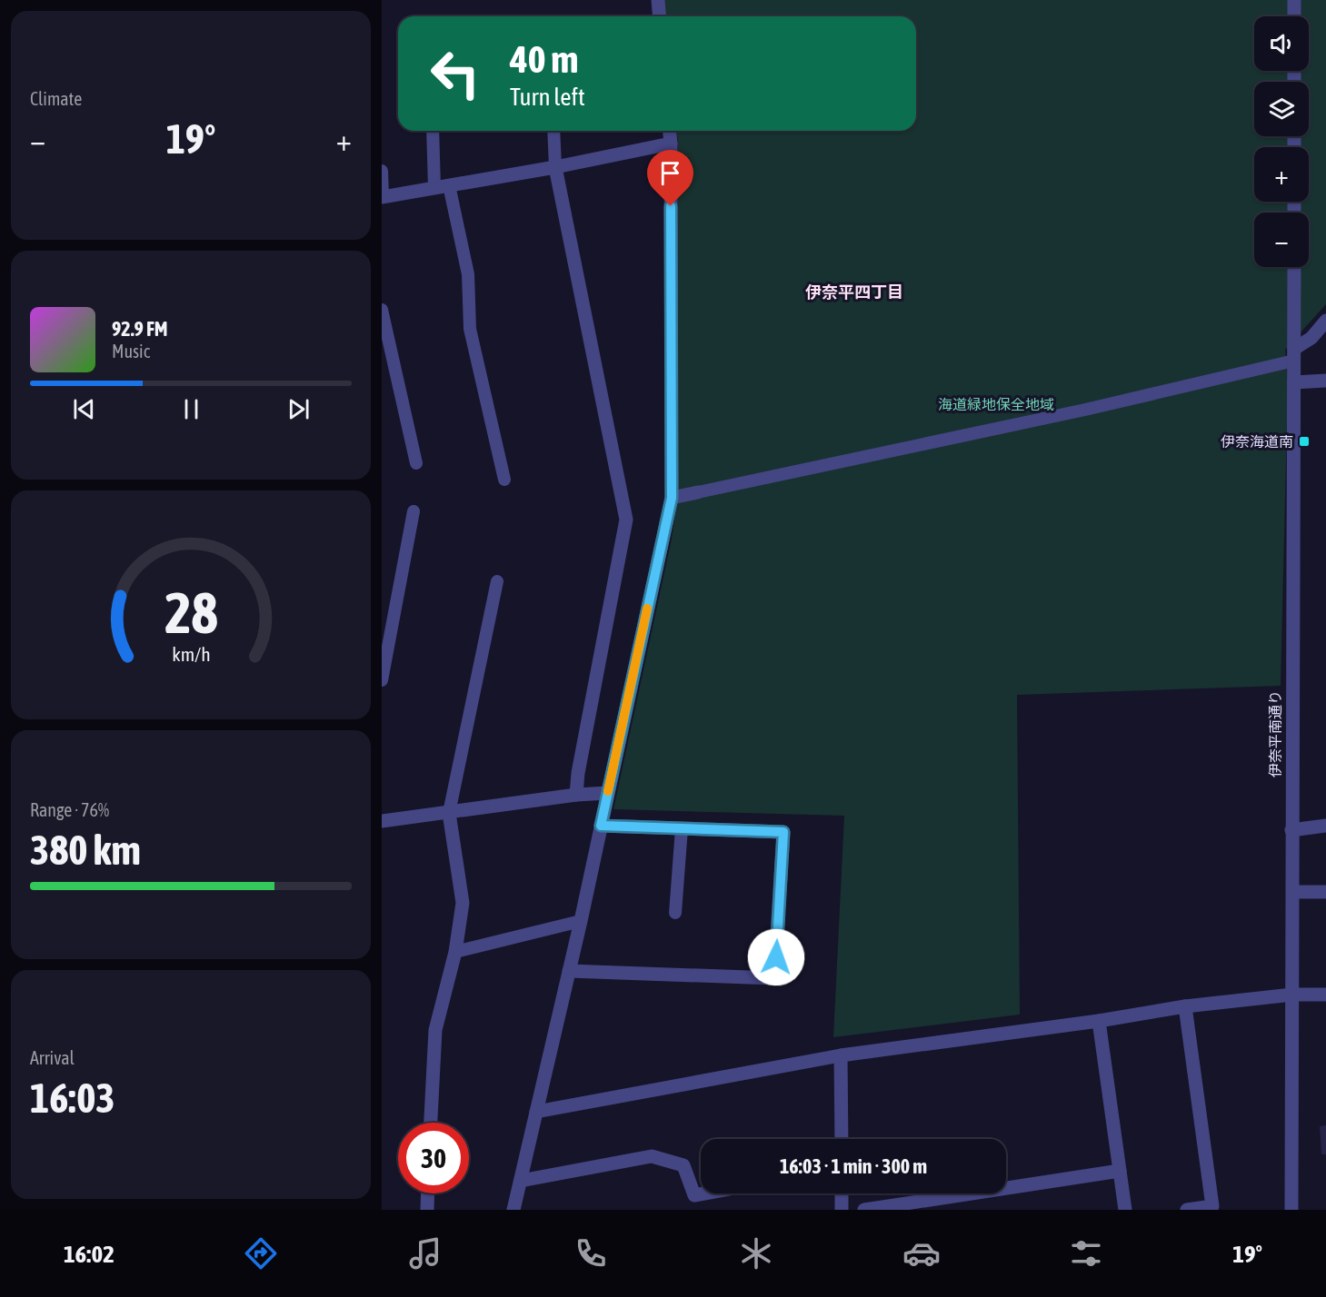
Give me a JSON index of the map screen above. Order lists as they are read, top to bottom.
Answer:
{
  "streets": {
    "street": ["伊奈平南通り"]
  },
  "districts": ["伊奈平四丁目"],
  "parks": ["海道緑地保全地域"],
  "places": {
    "transit": ["伊奈海道南"]
  },
  "page": {
    "tile": [
      "Climate",
      ["Range · 76%", "380 km"],
      ["Arrival", "16:03"]
    ],
    "map_buttons": ["+", "−"],
    "turn": ["40 m", "Turn left"],
    "heat": ["−", "19°", "+"],
    "song": ["92.9 FM", "Music"],
    "limit": "30",
    "trip": "16:03 · 1 min · 300 m",
    "tabs": ["16:02", "19°"],
    "gauge": ["28", "km/h"]
  }
}
